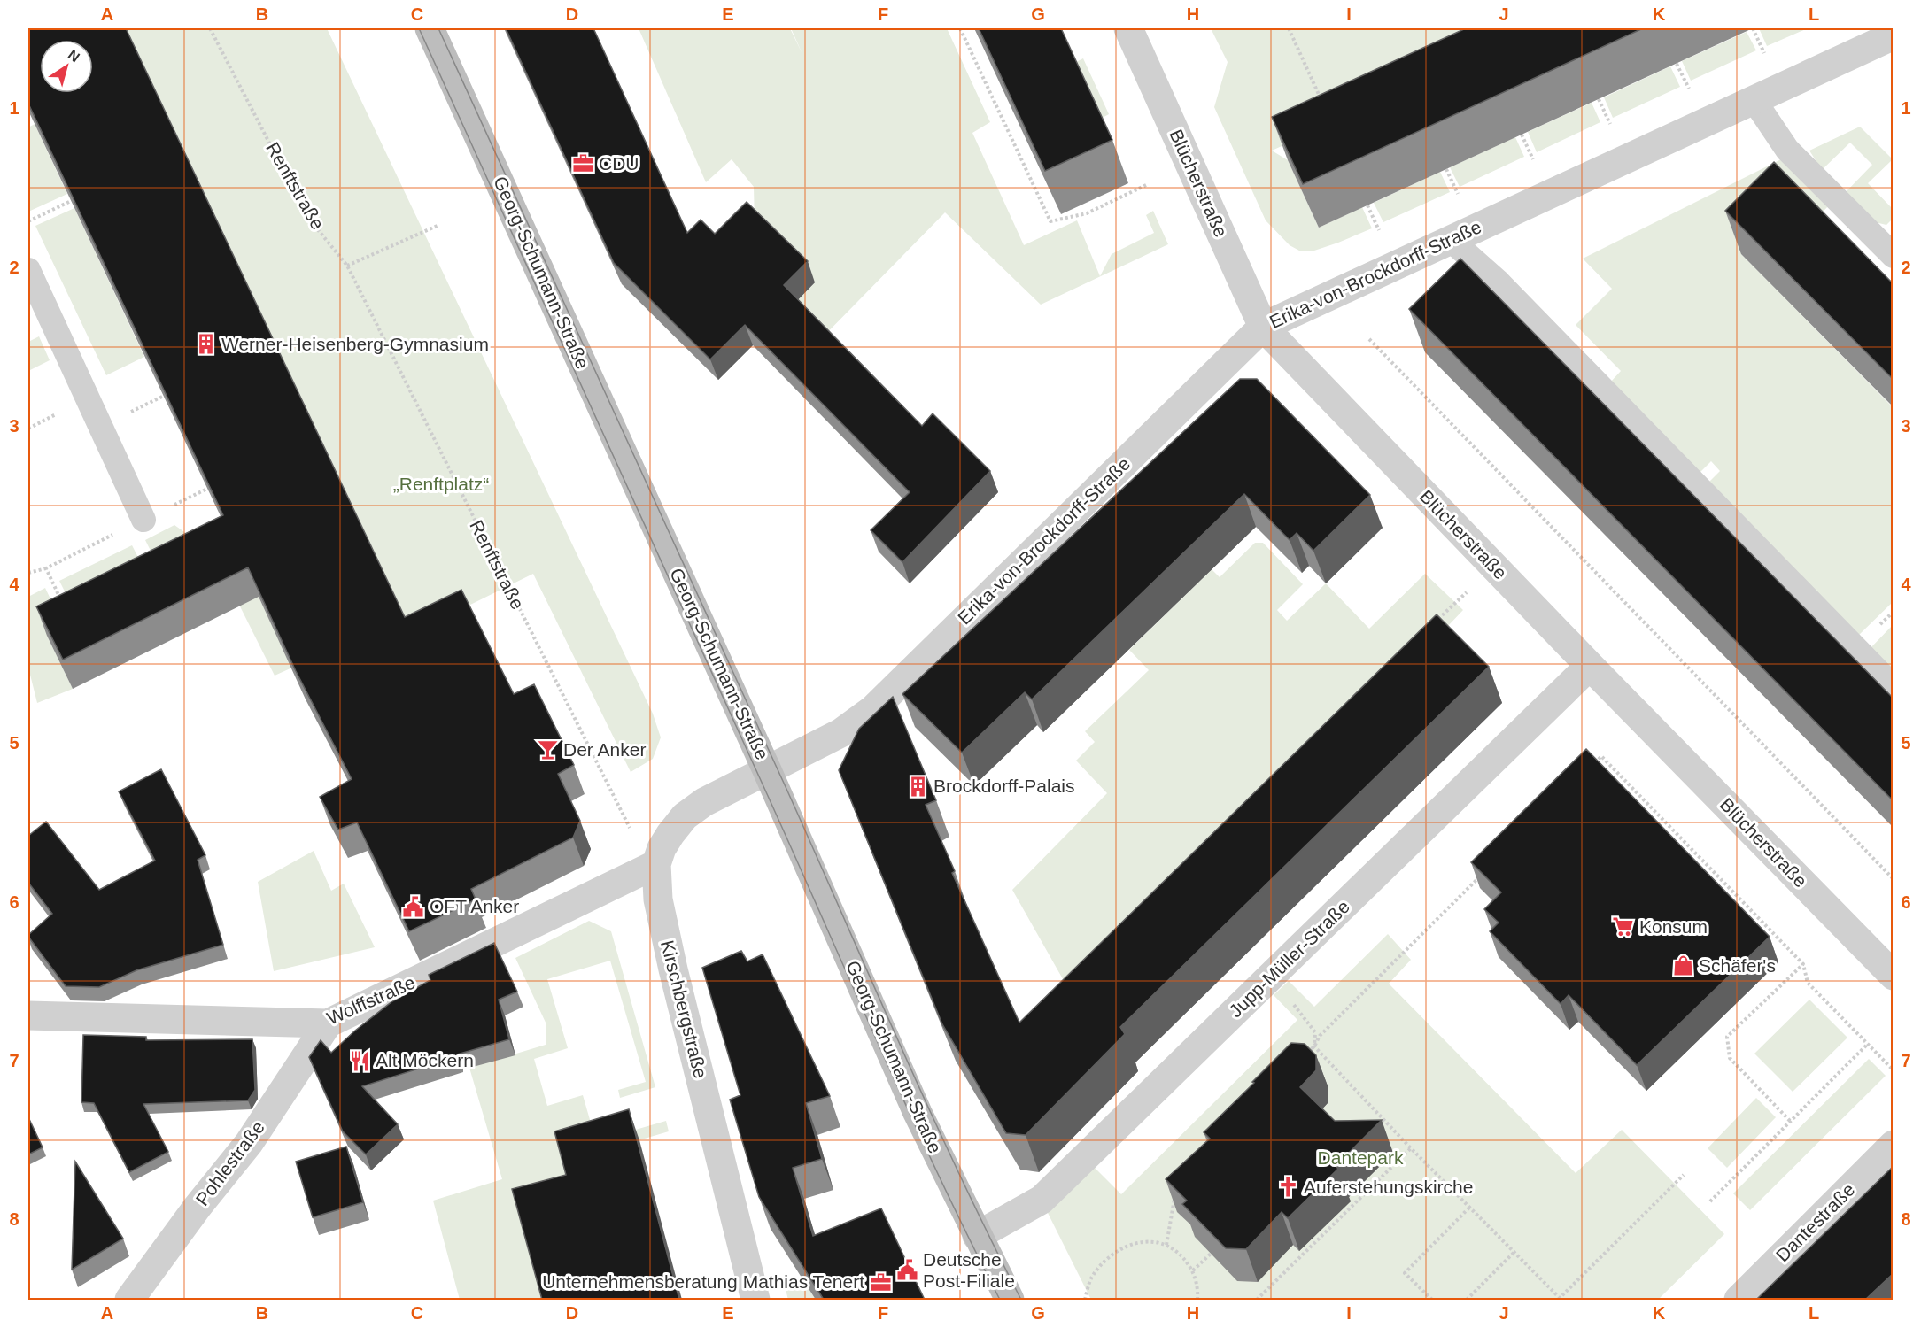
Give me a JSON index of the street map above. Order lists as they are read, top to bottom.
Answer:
{
  "streets": {
    "main road": ["Georg-Schumann-Straße"],
    "street": [
      "Blücherstraße",
      "Erika-von-Brockdorff-Straße",
      "Jupp-Müller-Straße",
      "Wolffstraße",
      "Kirschbergstraße",
      "Pohlestraße",
      "Dantestraße"
    ],
    "path": ["Renftstraße"]
  },
  "crossings": [
    ["Blücherstraße", "Erika-von-Brockdorff-Straße"],
    ["Blücherstraße", "Jupp-Müller-Straße"],
    ["Georg-Schumann-Straße", "Erika-von-Brockdorff-Straße"],
    ["Georg-Schumann-Straße", "Jupp-Müller-Straße"],
    ["Georg-Schumann-Straße", "Kirschbergstraße"],
    ["Erika-von-Brockdorff-Straße", "Kirschbergstraße"],
    ["Wolffstraße", "Kirschbergstraße"],
    ["Wolffstraße", "Pohlestraße"]
  ],
  "parks": ["„Renftplatz“", "Dantepark"],
  "places": {
    "office": ["CDU", "Unternehmensberatung Mathias Tenert"],
    "building": ["Werner-Heisenberg-Gymnasium", "Brockdorff-Palais"],
    "bar": ["Der Anker"],
    "public building": ["OFT Anker", "Deutsche Post-Filiale"],
    "supermarket": ["Konsum"],
    "shop": ["Schäfer's"],
    "restaurant": ["Alt Möckern"],
    "church": ["Auferstehungskirche"]
  },
  "north": "top right",
  "grid": {
    "columns": [
      "A",
      "B",
      "C",
      "D",
      "E",
      "F",
      "G",
      "H",
      "I",
      "J",
      "K",
      "L"
    ],
    "rows": [
      "1",
      "2",
      "3",
      "4",
      "5",
      "6",
      "7",
      "8"
    ]
  }
}
